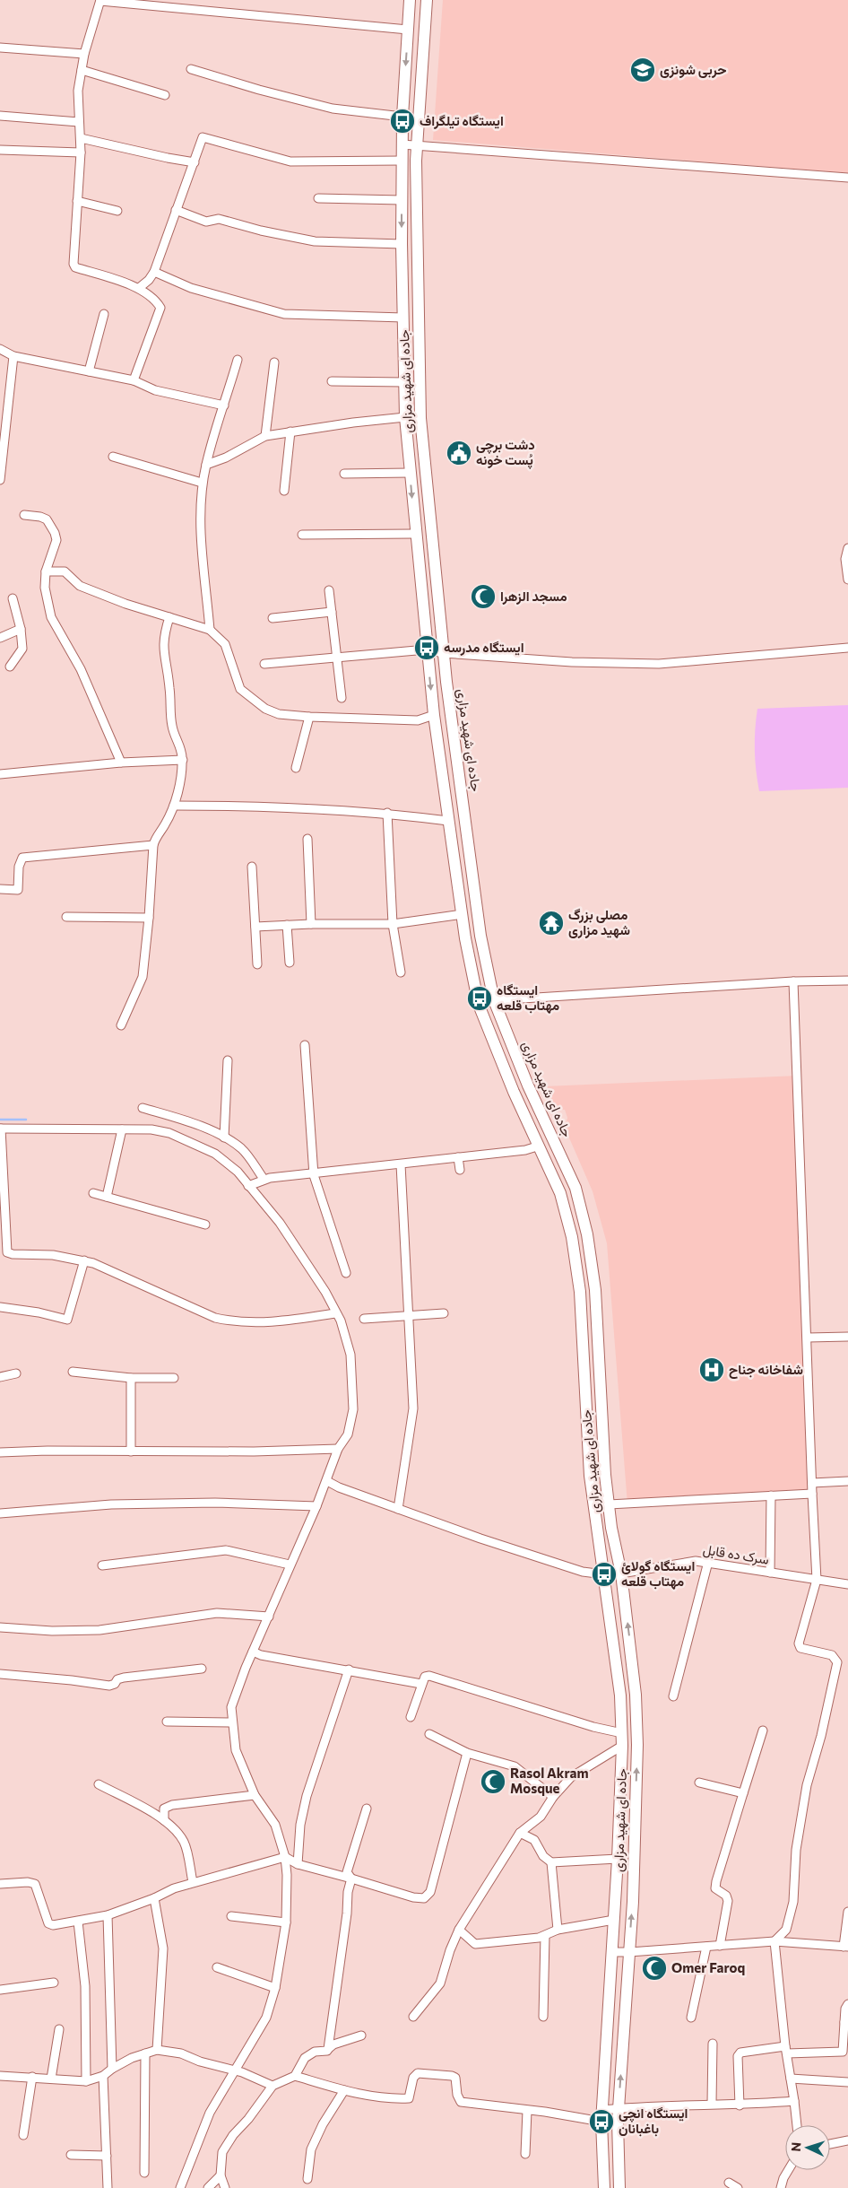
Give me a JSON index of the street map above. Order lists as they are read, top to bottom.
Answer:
{
  "streets": {
    "main road": ["جاده ای شهید مزاری"],
    "street": ["سرک ده قابل"]
  },
  "crossings": [
    ["جاده ای شهید مزاری", "سرک ده قابل"]
  ],
  "places": {
    "school or university": ["حربی شونزی"],
    "bus stop": [
      "ایستگاه تیلگراف",
      "ایستگاه مدرسه",
      "ایستگاه مهتاب قلعه",
      "ایستگاه گولائ مهتاب قلعه",
      "ایستگاه انچی باغبانان"
    ],
    "public building": ["دشت برچی پُست خونه"],
    "mosque": ["مسجد الزهرا", "Rasol Akram Mosque", "Omer Faroq"],
    "temple": ["مصلی بزرگ شهید مزاری"],
    "hospital": ["شفاخانه جناح"]
  },
  "north": "left"
}
